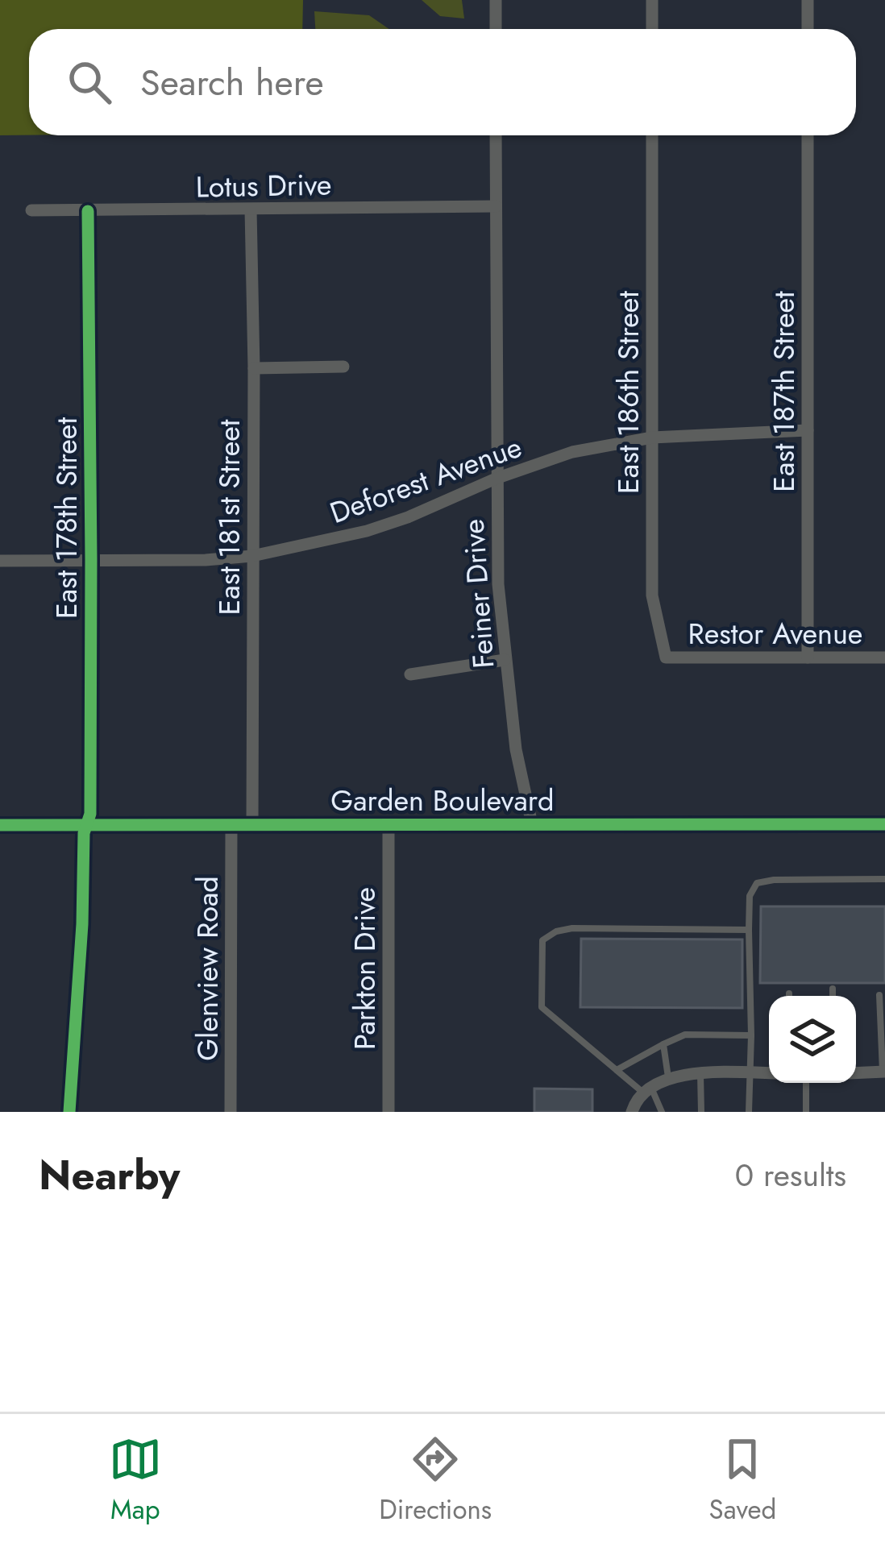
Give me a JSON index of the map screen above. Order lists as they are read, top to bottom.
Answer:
{
  "streets": {
    "street": [
      "Lotus Drive",
      "East 187th Street",
      "East 186th Street",
      "Deforest Avenue",
      "East 181st Street",
      "East 178th Street",
      "Feiner Drive",
      "Restor Avenue",
      "Garden Boulevard",
      "Glenview Road",
      "Parkton Drive"
    ]
  },
  "crossings": [
    ["Lotus Drive", "East 181st Street"],
    ["Lotus Drive", "East 178th Street"],
    ["Lotus Drive", "Feiner Drive"],
    ["East 187th Street", "Deforest Avenue"],
    ["East 187th Street", "Restor Avenue"],
    ["East 186th Street", "Deforest Avenue"],
    ["East 186th Street", "Restor Avenue"],
    ["Deforest Avenue", "East 181st Street"],
    ["Deforest Avenue", "East 178th Street"],
    ["Deforest Avenue", "Feiner Drive"],
    ["East 181st Street", "Garden Boulevard"],
    ["East 178th Street", "Garden Boulevard"],
    ["Feiner Drive", "Garden Boulevard"],
    ["Garden Boulevard", "Glenview Road"],
    ["Garden Boulevard", "Parkton Drive"]
  ],
  "page": {
    "search": "Search here",
    "heading": ["Nearby", "0 results"],
    "nav": ["Map", "Directions", "Saved"]
  }
}
